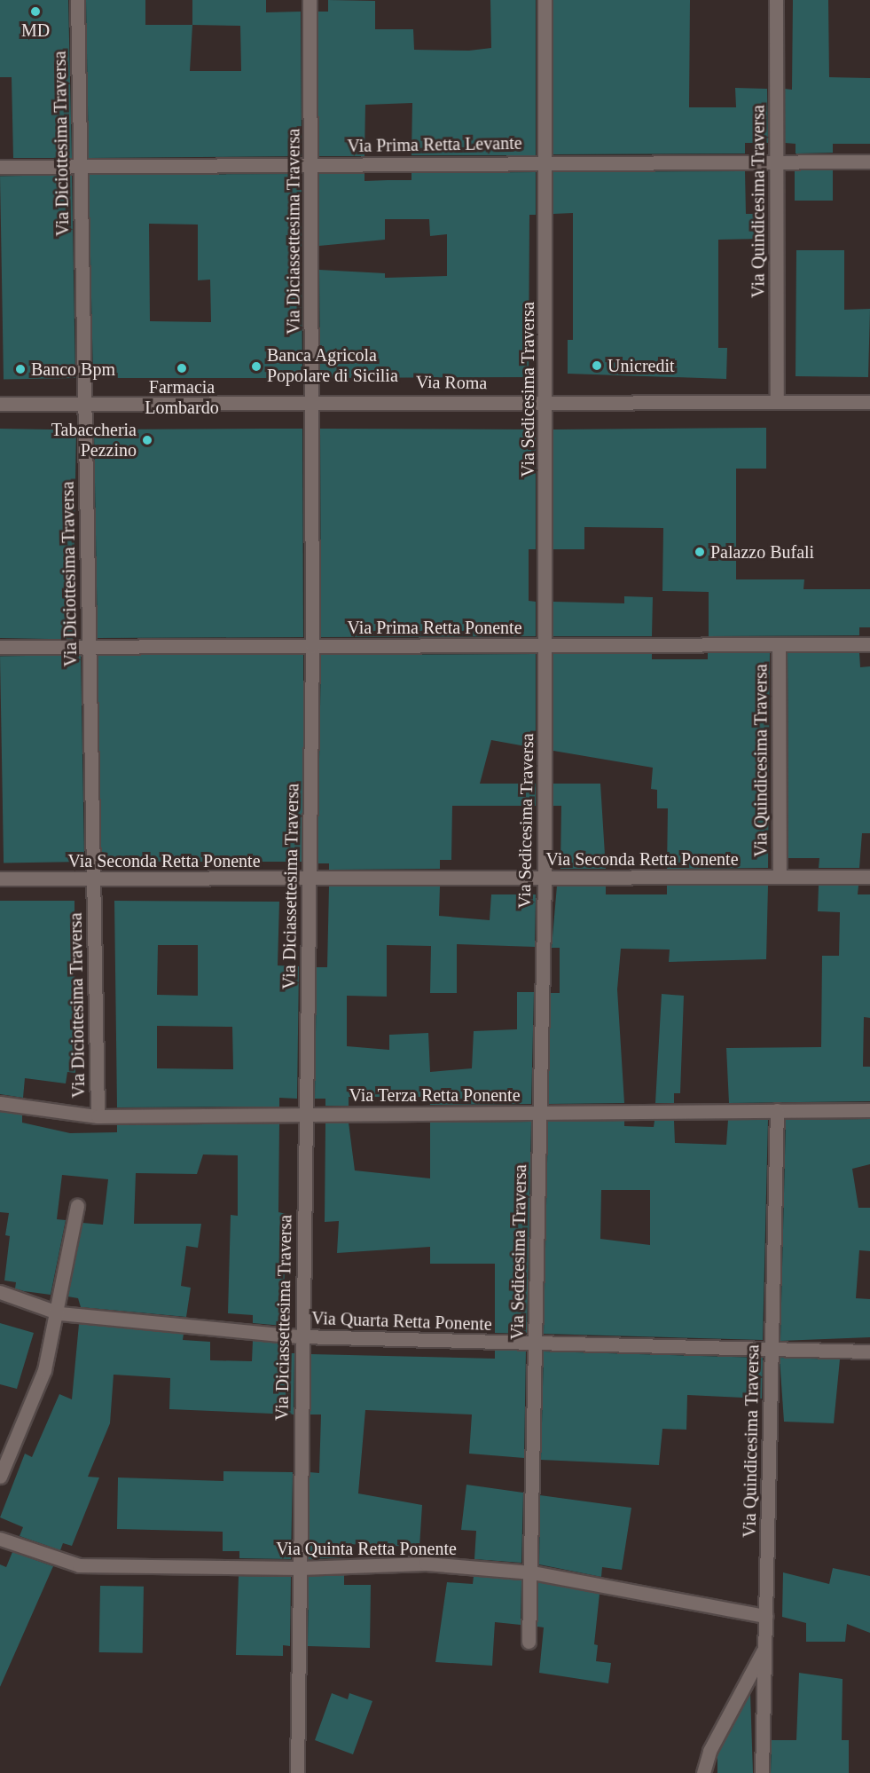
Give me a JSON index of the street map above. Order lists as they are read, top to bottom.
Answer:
{
  "streets": {
    "street": [
      "Via Diciottesima Traversa",
      "Via Prima Retta Levante",
      "Via Quindicesima Traversa",
      "Via Diciassettesima Traversa",
      "Via Roma",
      "Via Sedicesima Traversa",
      "Via Prima Retta Ponente",
      "Via Seconda Retta Ponente",
      "Via Terza Retta Ponente",
      "Via Quarta Retta Ponente",
      "Via Quinta Retta Ponente"
    ]
  },
  "crossings": [
    ["Via Diciottesima Traversa", "Via Prima Retta Levante"],
    ["Via Diciottesima Traversa", "Via Roma"],
    ["Via Diciottesima Traversa", "Via Prima Retta Ponente"],
    ["Via Diciottesima Traversa", "Via Seconda Retta Ponente"],
    ["Via Diciottesima Traversa", "Via Terza Retta Ponente"],
    ["Via Prima Retta Levante", "Via Quindicesima Traversa"],
    ["Via Prima Retta Levante", "Via Diciassettesima Traversa"],
    ["Via Prima Retta Levante", "Via Sedicesima Traversa"],
    ["Via Quindicesima Traversa", "Via Roma"],
    ["Via Quindicesima Traversa", "Via Prima Retta Ponente"],
    ["Via Quindicesima Traversa", "Via Seconda Retta Ponente"],
    ["Via Quindicesima Traversa", "Via Terza Retta Ponente"],
    ["Via Quindicesima Traversa", "Via Quarta Retta Ponente"],
    ["Via Quindicesima Traversa", "Via Quinta Retta Ponente"],
    ["Via Diciassettesima Traversa", "Via Roma"],
    ["Via Diciassettesima Traversa", "Via Prima Retta Ponente"],
    ["Via Diciassettesima Traversa", "Via Seconda Retta Ponente"],
    ["Via Diciassettesima Traversa", "Via Terza Retta Ponente"],
    ["Via Diciassettesima Traversa", "Via Quarta Retta Ponente"],
    ["Via Diciassettesima Traversa", "Via Quinta Retta Ponente"],
    ["Via Roma", "Via Sedicesima Traversa"],
    ["Via Sedicesima Traversa", "Via Prima Retta Ponente"],
    ["Via Sedicesima Traversa", "Via Seconda Retta Ponente"],
    ["Via Sedicesima Traversa", "Via Terza Retta Ponente"],
    ["Via Sedicesima Traversa", "Via Quarta Retta Ponente"],
    ["Via Sedicesima Traversa", "Via Quinta Retta Ponente"]
  ],
  "places": [
    "MD",
    "Unicredit",
    "Banca Agricola Popolare di Sicilia",
    "Farmacia Lombardo",
    "Banco Bpm",
    "Tabaccheria Pezzino",
    "Palazzo Bufali"
  ]
}
